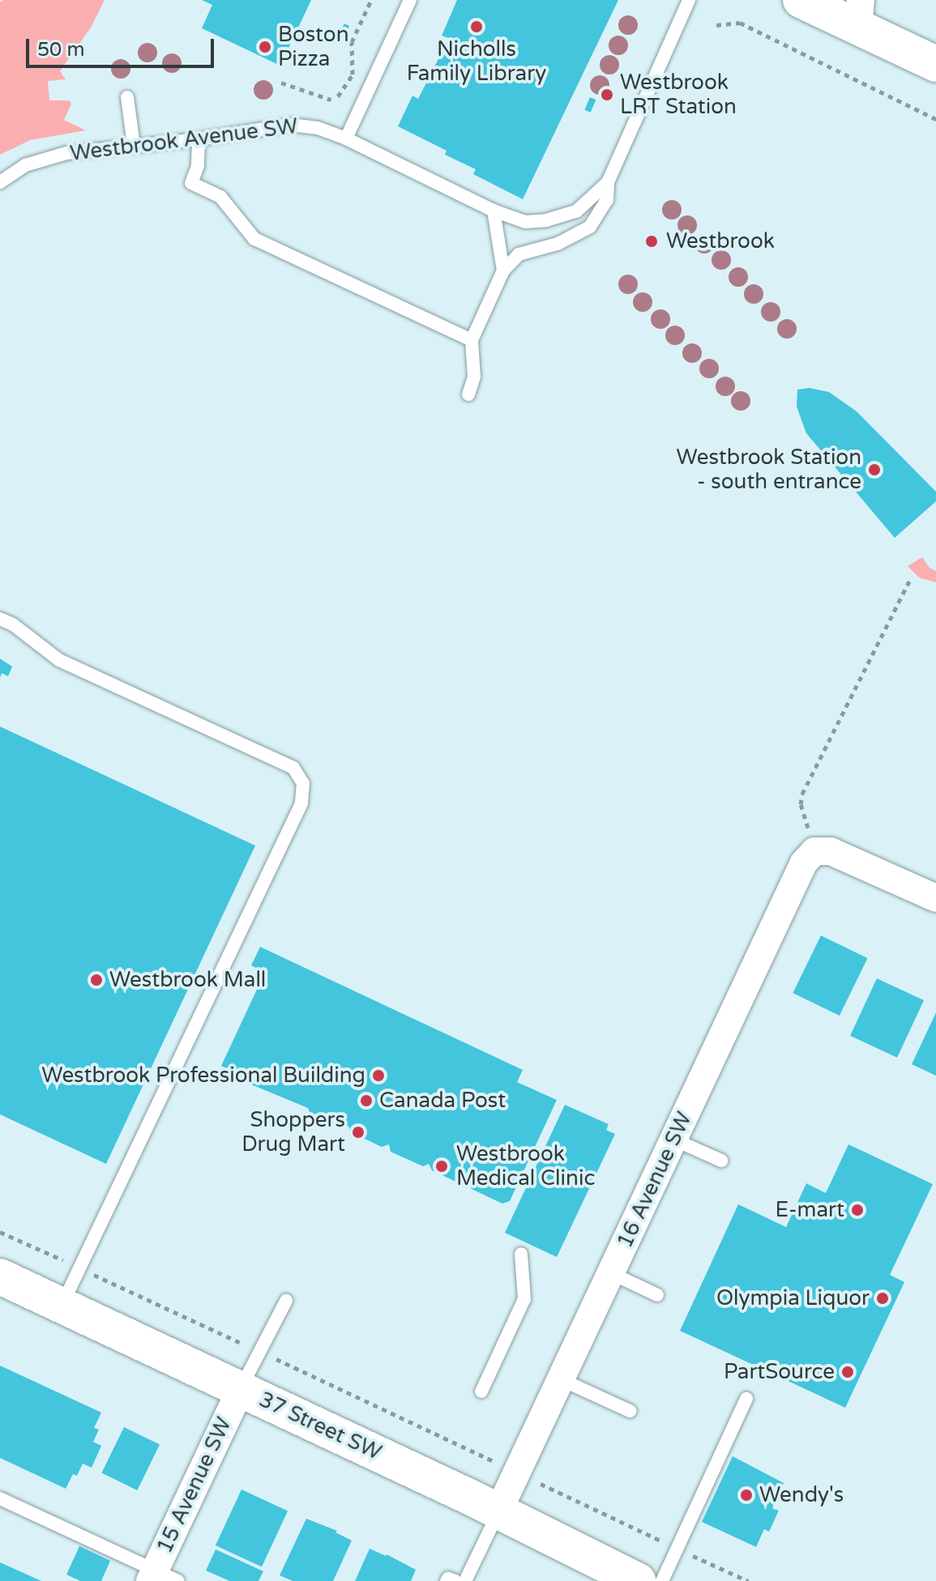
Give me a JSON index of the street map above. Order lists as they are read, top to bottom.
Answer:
{
  "streets": {
    "main road": ["37 Street SW"],
    "street": ["16 Avenue SW", "15 Avenue SW"],
    "lane": ["Westbrook Avenue SW"]
  },
  "crossings": [
    ["16 Avenue SW", "37 Street SW"],
    ["37 Street SW", "15 Avenue SW"]
  ],
  "places": [
    "Nicholls Family Library",
    "Boston Pizza",
    "Westbrook LRT Station",
    "Westbrook",
    "Westbrook Station - south entrance",
    "Westbrook Mall",
    "Westbrook Professional Building",
    "Canada Post",
    "Shoppers Drug Mart",
    "Westbrook Medical Clinic",
    "E-mart",
    "Olympia Liquor",
    "PartSource",
    "Wendy's"
  ],
  "scale_bar": "50 m"
}
